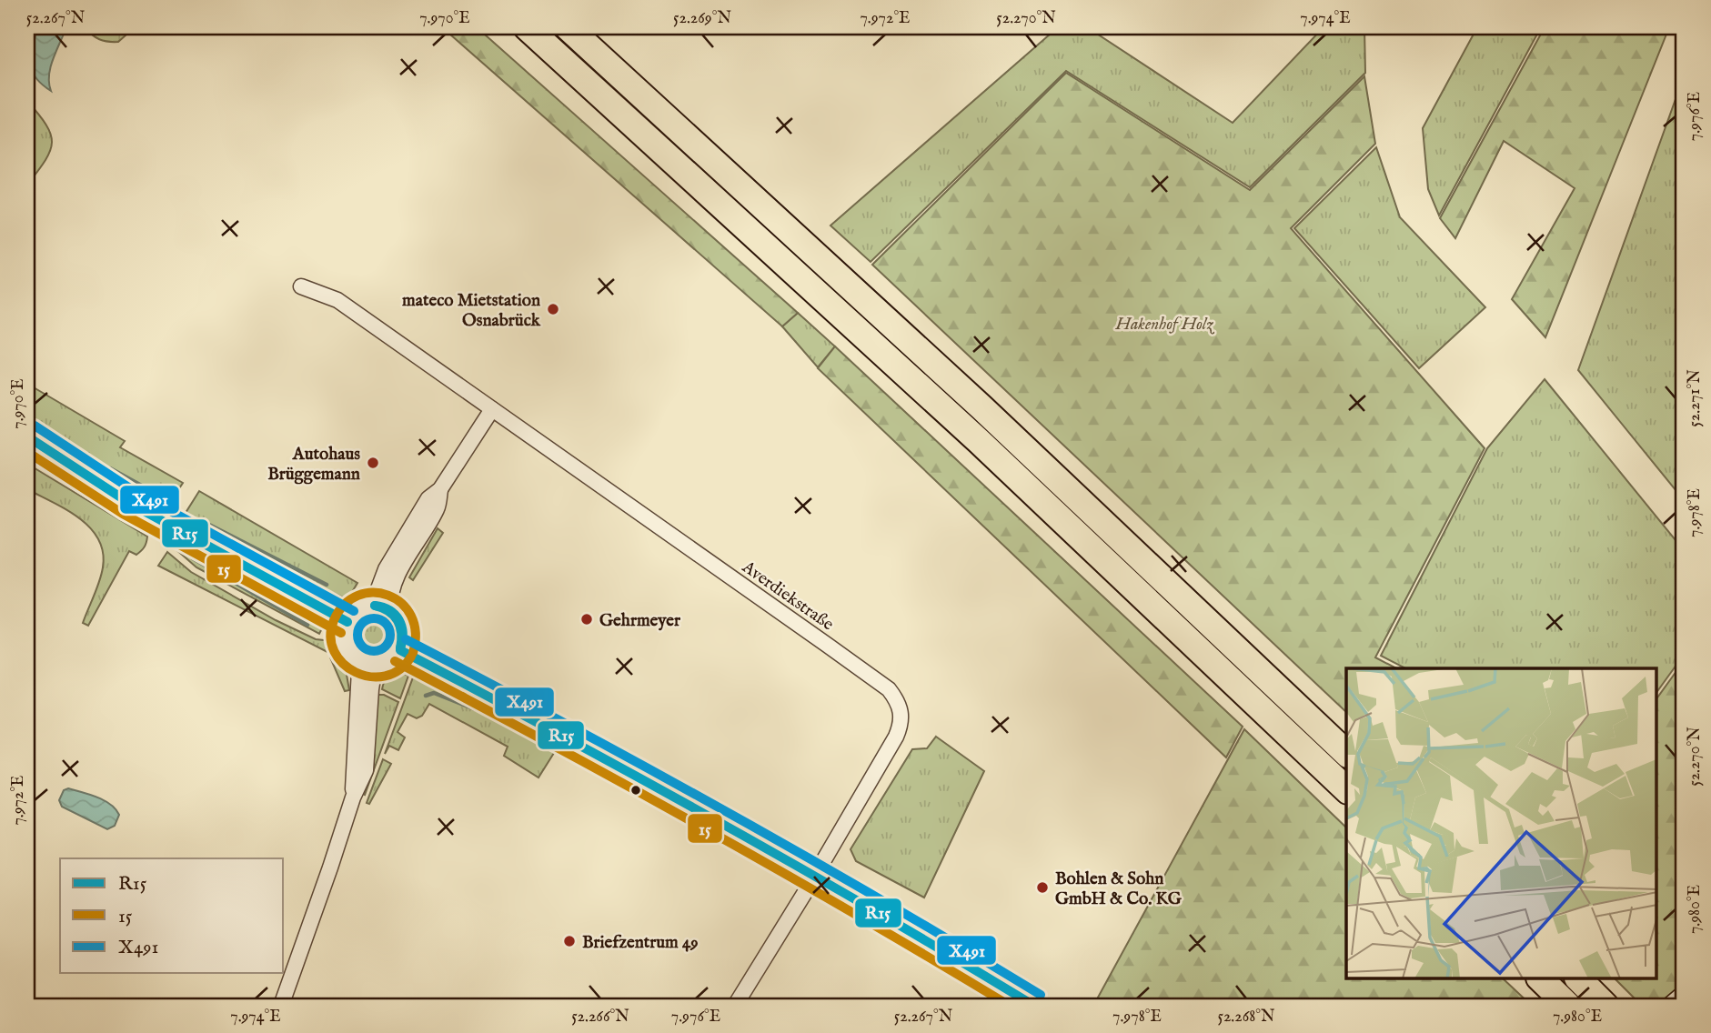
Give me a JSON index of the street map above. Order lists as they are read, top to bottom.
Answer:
{
  "streets": {
    "street": ["Averdiekstraße"]
  },
  "parks": ["Hakenhof Holz"],
  "places": [
    "mateco Mietstation Osnabrück",
    "Autohaus Brüggemann",
    "Gehrmeyer",
    "Bohlen & Sohn GmbH & Co. KG",
    "Briefzentrum 49"
  ],
  "lines": ["transit line X491", "transit line R15", "transit line 15"],
  "legend": ["R15", "15", "X491"],
  "coordinates": [
    "52.267°N",
    "7.970°E",
    "52.269°N",
    "7.972°E",
    "52.270°N",
    "7.974°E",
    "7.976°E",
    "52.271°N",
    "7.978°E",
    "7.980°E",
    "52.266°N",
    "52.268°N"
  ]
}
